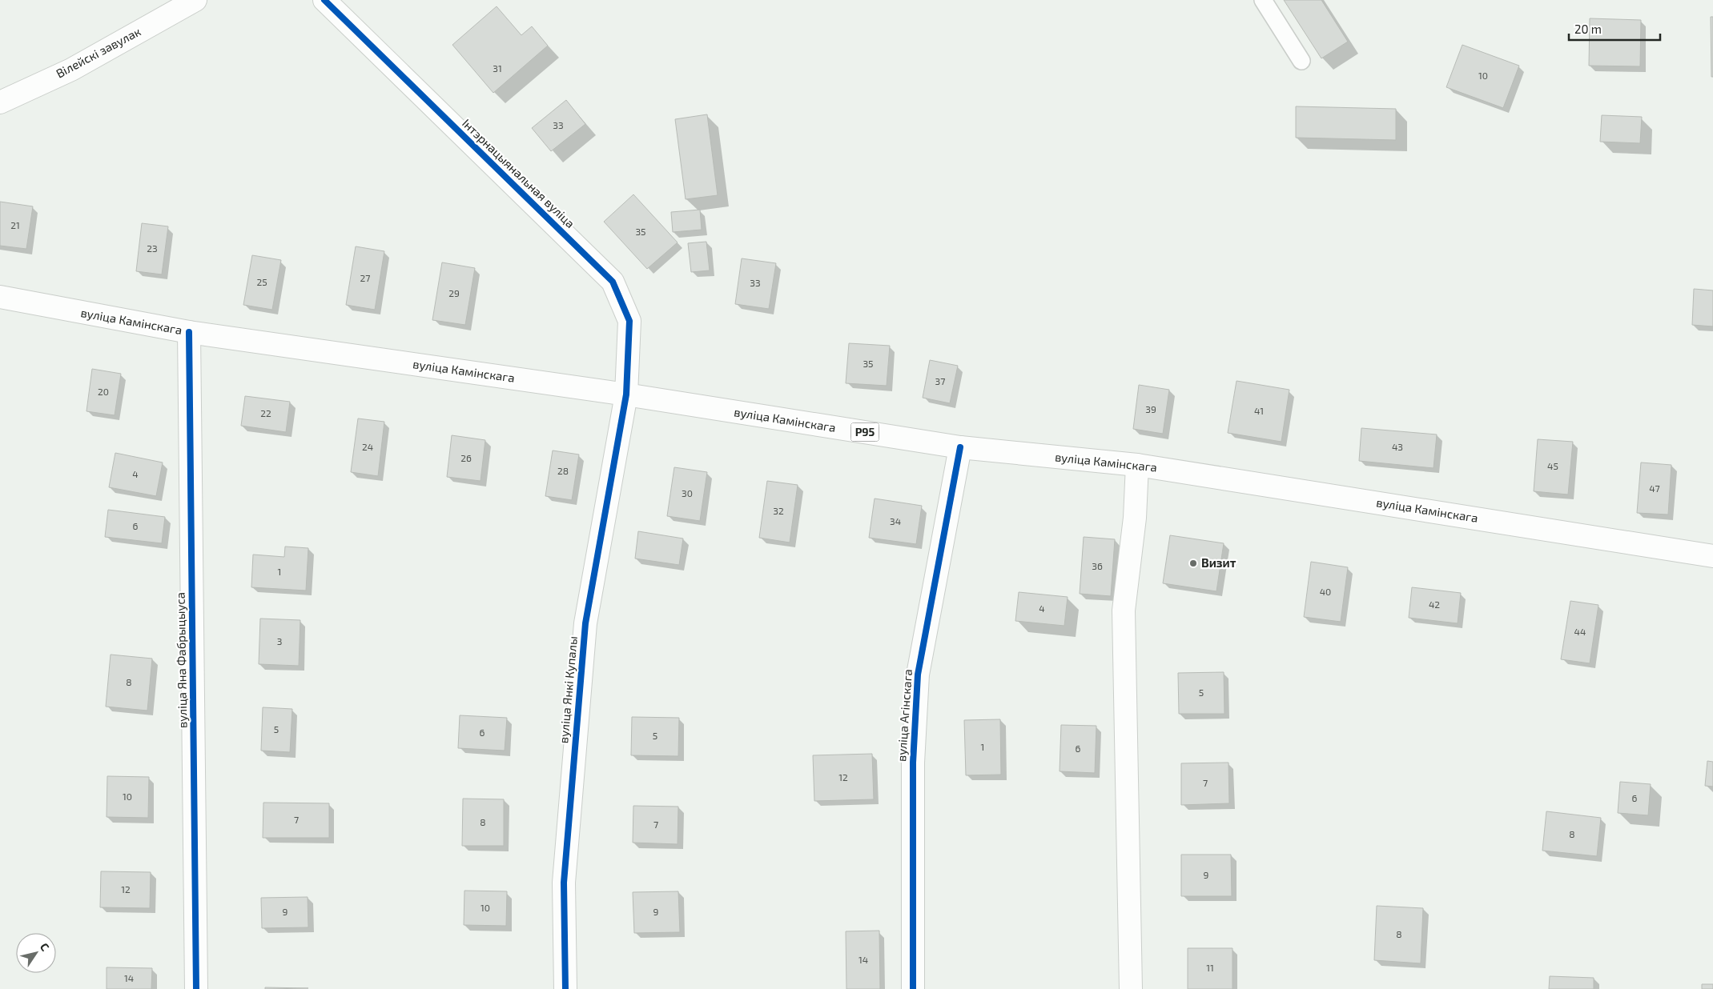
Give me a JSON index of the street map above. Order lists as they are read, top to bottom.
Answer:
{
  "streets": {
    "street": [
      "Вілейскі завулак",
      "Інтэрнацыянальная вуліца",
      "вуліца Камінскага",
      "Р95",
      "вуліца Яна Фабрыцыуса",
      "вуліца Янкі Купалы",
      "вуліца Агінскага"
    ]
  },
  "crossings": [
    ["Інтэрнацыянальная вуліца", "вуліца Камінскага"],
    ["Інтэрнацыянальная вуліца", "вуліца Янкі Купалы"],
    ["вуліца Камінскага", "вуліца Яна Фабрыцыуса"],
    ["вуліца Камінскага", "вуліца Янкі Купалы"],
    ["вуліца Камінскага", "вуліца Агінскага"]
  ],
  "places": ["Визит"],
  "house_numbers": [
    "31",
    "10",
    "33",
    "21",
    "35",
    "23",
    "27",
    "25",
    "33",
    "29",
    "35",
    "37",
    "20",
    "39",
    "41",
    "22",
    "24",
    "43",
    "26",
    "45",
    "28",
    "4",
    "47",
    "30",
    "32",
    "34",
    "6",
    "36",
    "1",
    "40",
    "42",
    "4",
    "44",
    "3",
    "8",
    "5",
    "5",
    "6",
    "5",
    "1",
    "6",
    "12",
    "7",
    "10",
    "6",
    "7",
    "8",
    "7",
    "8",
    "9",
    "12",
    "10",
    "9",
    "9",
    "8",
    "14",
    "11",
    "14"
  ],
  "scale_bar": "20 m",
  "north": "top right"
}
